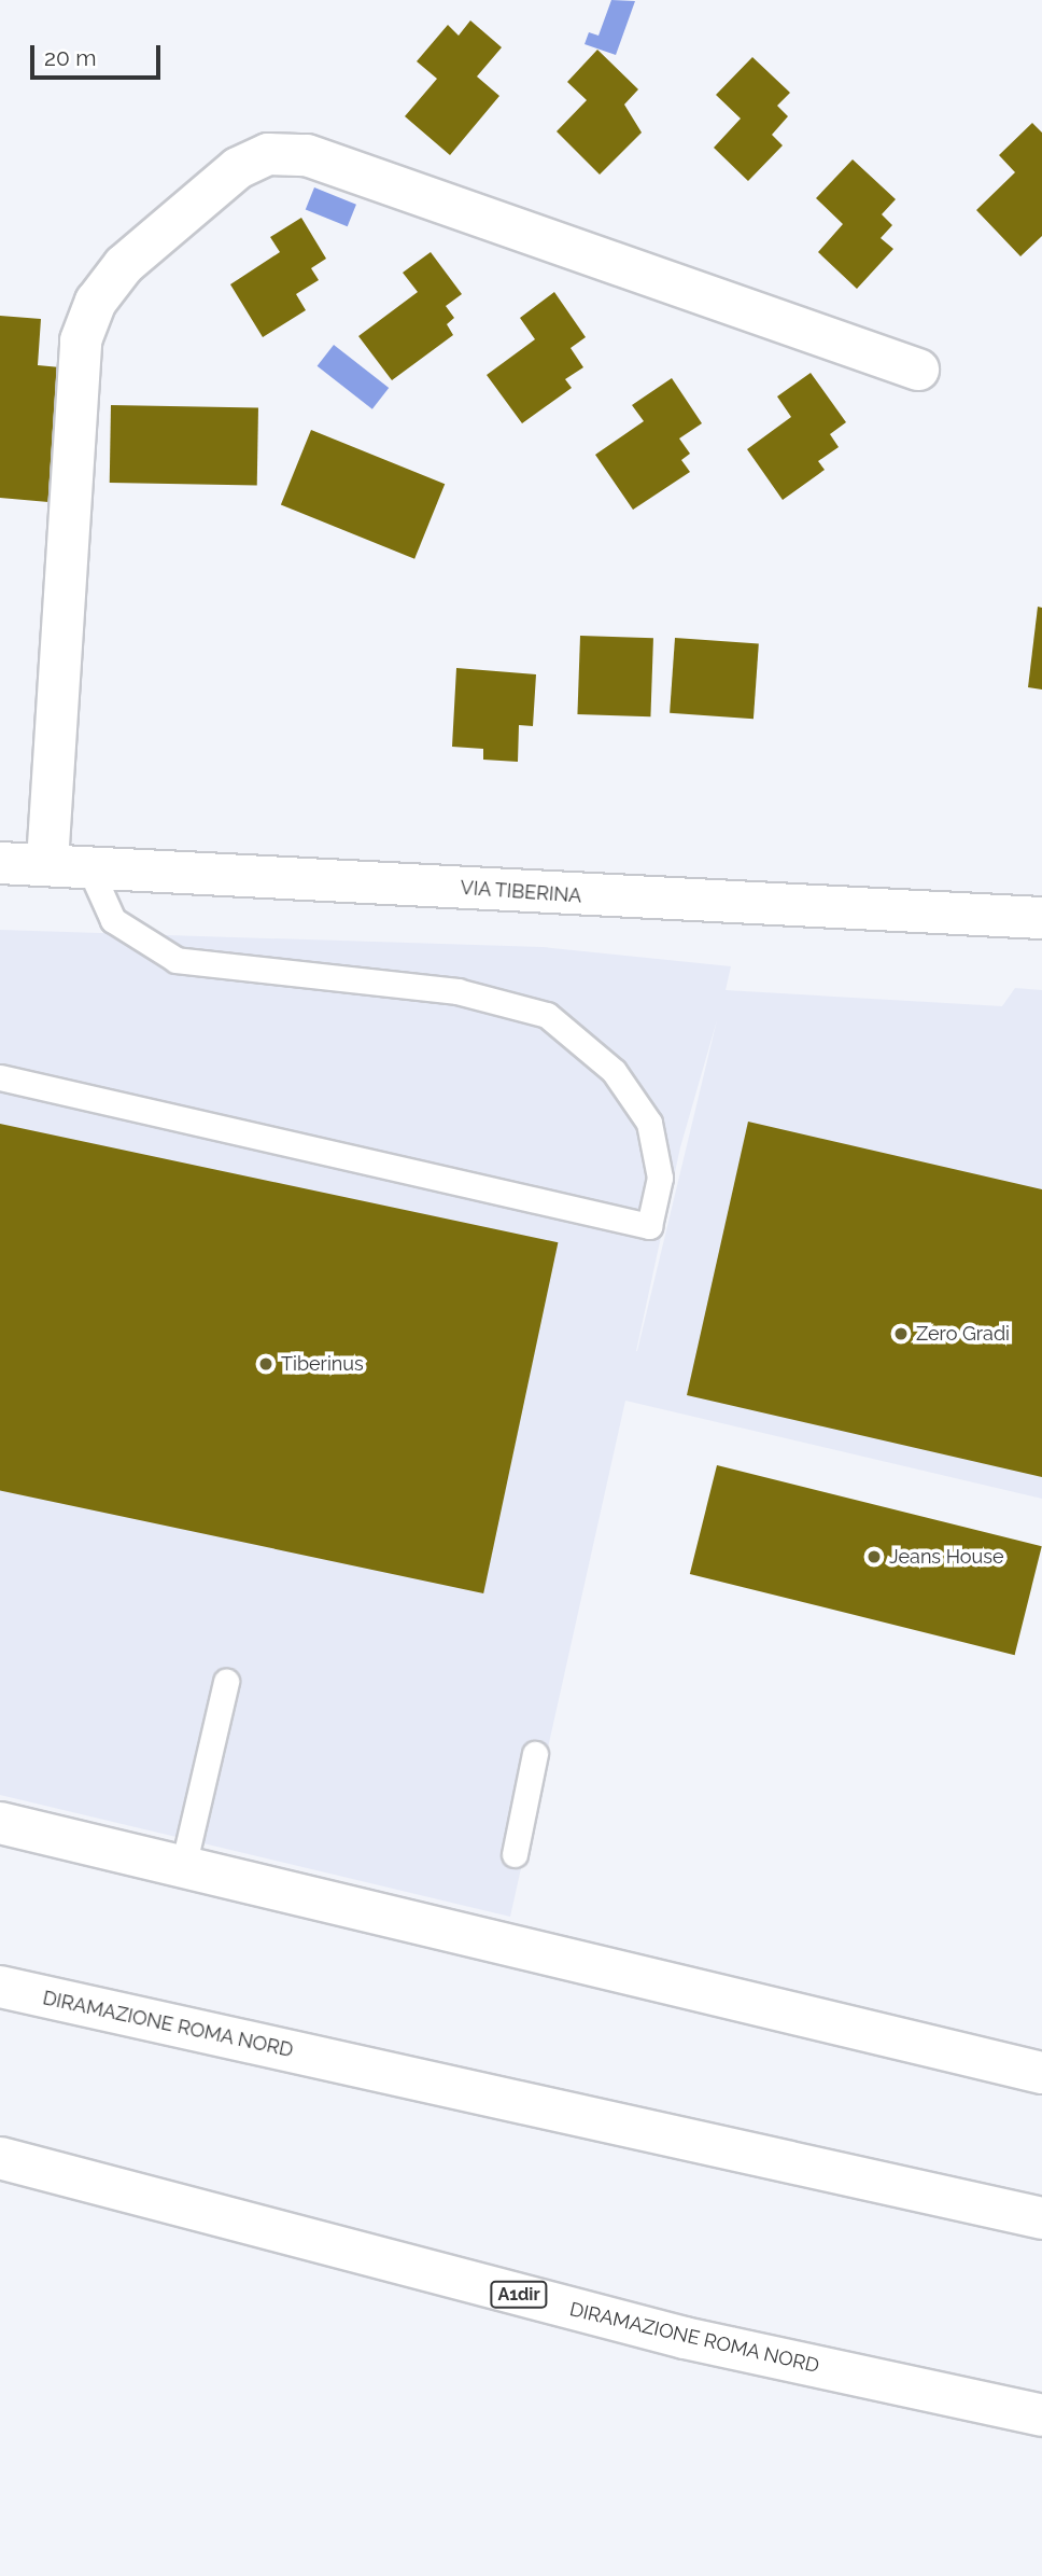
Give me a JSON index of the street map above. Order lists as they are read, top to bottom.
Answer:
{
  "streets": {
    "main road": ["VIA TIBERINA", "DIRAMAZIONE ROMA NORD", "A1dir"]
  },
  "places": ["Zero Gradi", "Tiberinus", "Jeans House"],
  "scale_bar": "20 m"
}
